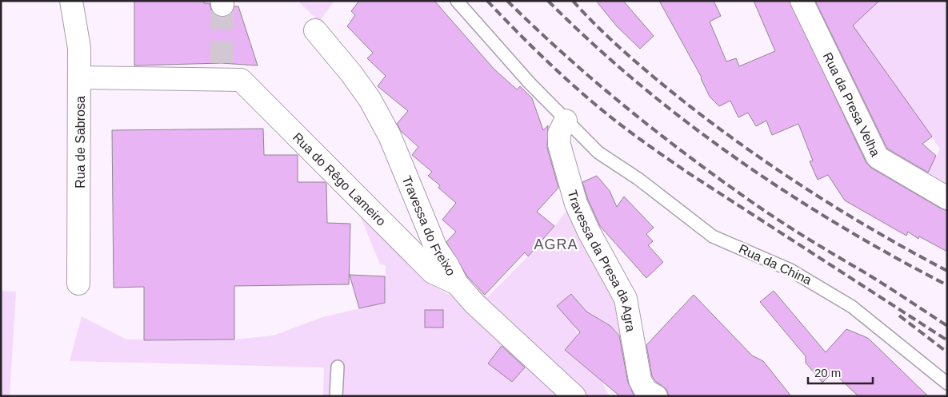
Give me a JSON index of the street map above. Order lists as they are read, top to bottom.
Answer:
{
  "streets": {
    "street": [
      "Rua da Presa Velha",
      "Rua de Sabrosa",
      "Rua do Rêgo Lameiro",
      "Travessa do Freixo",
      "Travessa da Presa da Agra"
    ],
    "lane": ["Rua da China"]
  },
  "crossings": [
    ["Rua de Sabrosa", "Rua do Rêgo Lameiro"],
    ["Rua do Rêgo Lameiro", "Travessa do Freixo"],
    ["Travessa da Presa da Agra", "Rua da China"]
  ],
  "districts": ["AGRA"],
  "scale_bar": "20 m"
}
